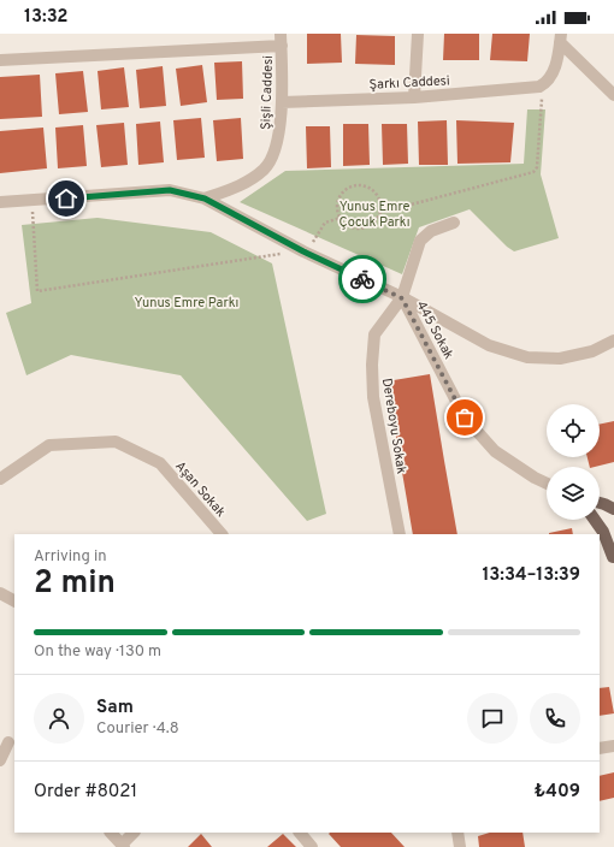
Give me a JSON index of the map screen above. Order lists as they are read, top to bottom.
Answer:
{
  "streets": {
    "street": [
      "Şarkı Caddesi",
      "Şişli Caddesi",
      "445 Sokak",
      "Dereboyu Sokak",
      "Aşan Sokak"
    ]
  },
  "crossings": [
    ["Şarkı Caddesi", "Şişli Caddesi"],
    ["Şişli Caddesi", "445 Sokak"],
    ["445 Sokak", "Dereboyu Sokak"]
  ],
  "parks": ["Yunus Emre Çocuk Parkı", "Yunus Emre Parkı"],
  "page": {
    "status": "13:32",
    "heading": ["2 min", "Arriving in", "13:34–13:39"],
    "panel": [
      "Sam",
      "Courier · 4.8",
      "Order #8021",
      "₺409"
    ],
    "bar": "On the way · 130 m"
  }
}
